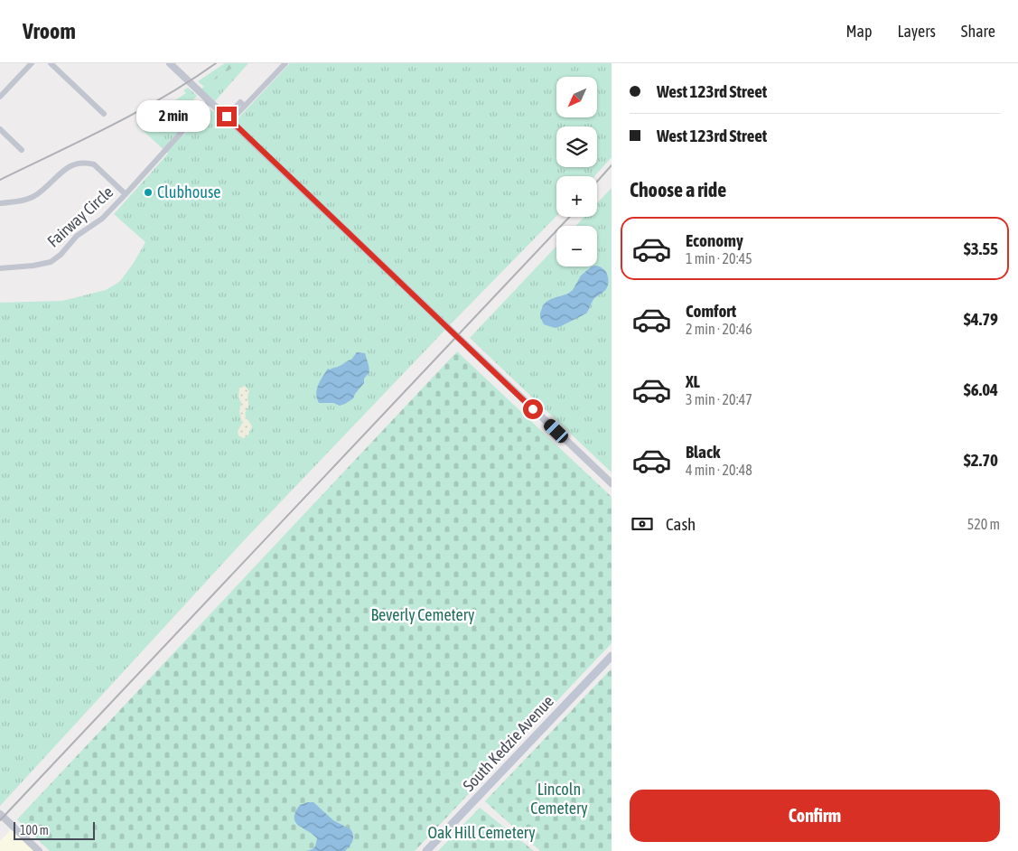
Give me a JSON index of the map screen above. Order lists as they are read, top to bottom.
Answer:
{
  "streets": {
    "main road": ["South Kedzie Avenue"],
    "street": ["Fairway Circle"]
  },
  "parks": ["Beverly Cemetery", "Lincoln Cemetery", "Oak Hill Cemetery"],
  "places": ["Clubhouse"],
  "scale_bar": "100 m",
  "north": "bottom left",
  "page": {
    "header": "Vroom",
    "nav": ["Map", "Layers", "Share"],
    "banner": ["West 123rd Street", "West 123rd Street"],
    "map_buttons": ["+", "−"],
    "bubble": "2 min",
    "heading": "Choose a ride",
    "list": [
      {
        "name": "Economy",
        "note": "1 min · 20:45",
        "value": "$3.55"
      },
      {
        "name": "Comfort",
        "note": "2 min · 20:46",
        "value": "$4.79"
      },
      {
        "name": "XL",
        "note": "3 min · 20:47",
        "value": "$6.04"
      },
      {
        "name": "Black",
        "note": "4 min · 20:48",
        "value": "$2.70"
      }
    ],
    "pay": ["Cash", "520 m"],
    "buttons": "Confirm",
    "scale": "100 m"
  }
}
